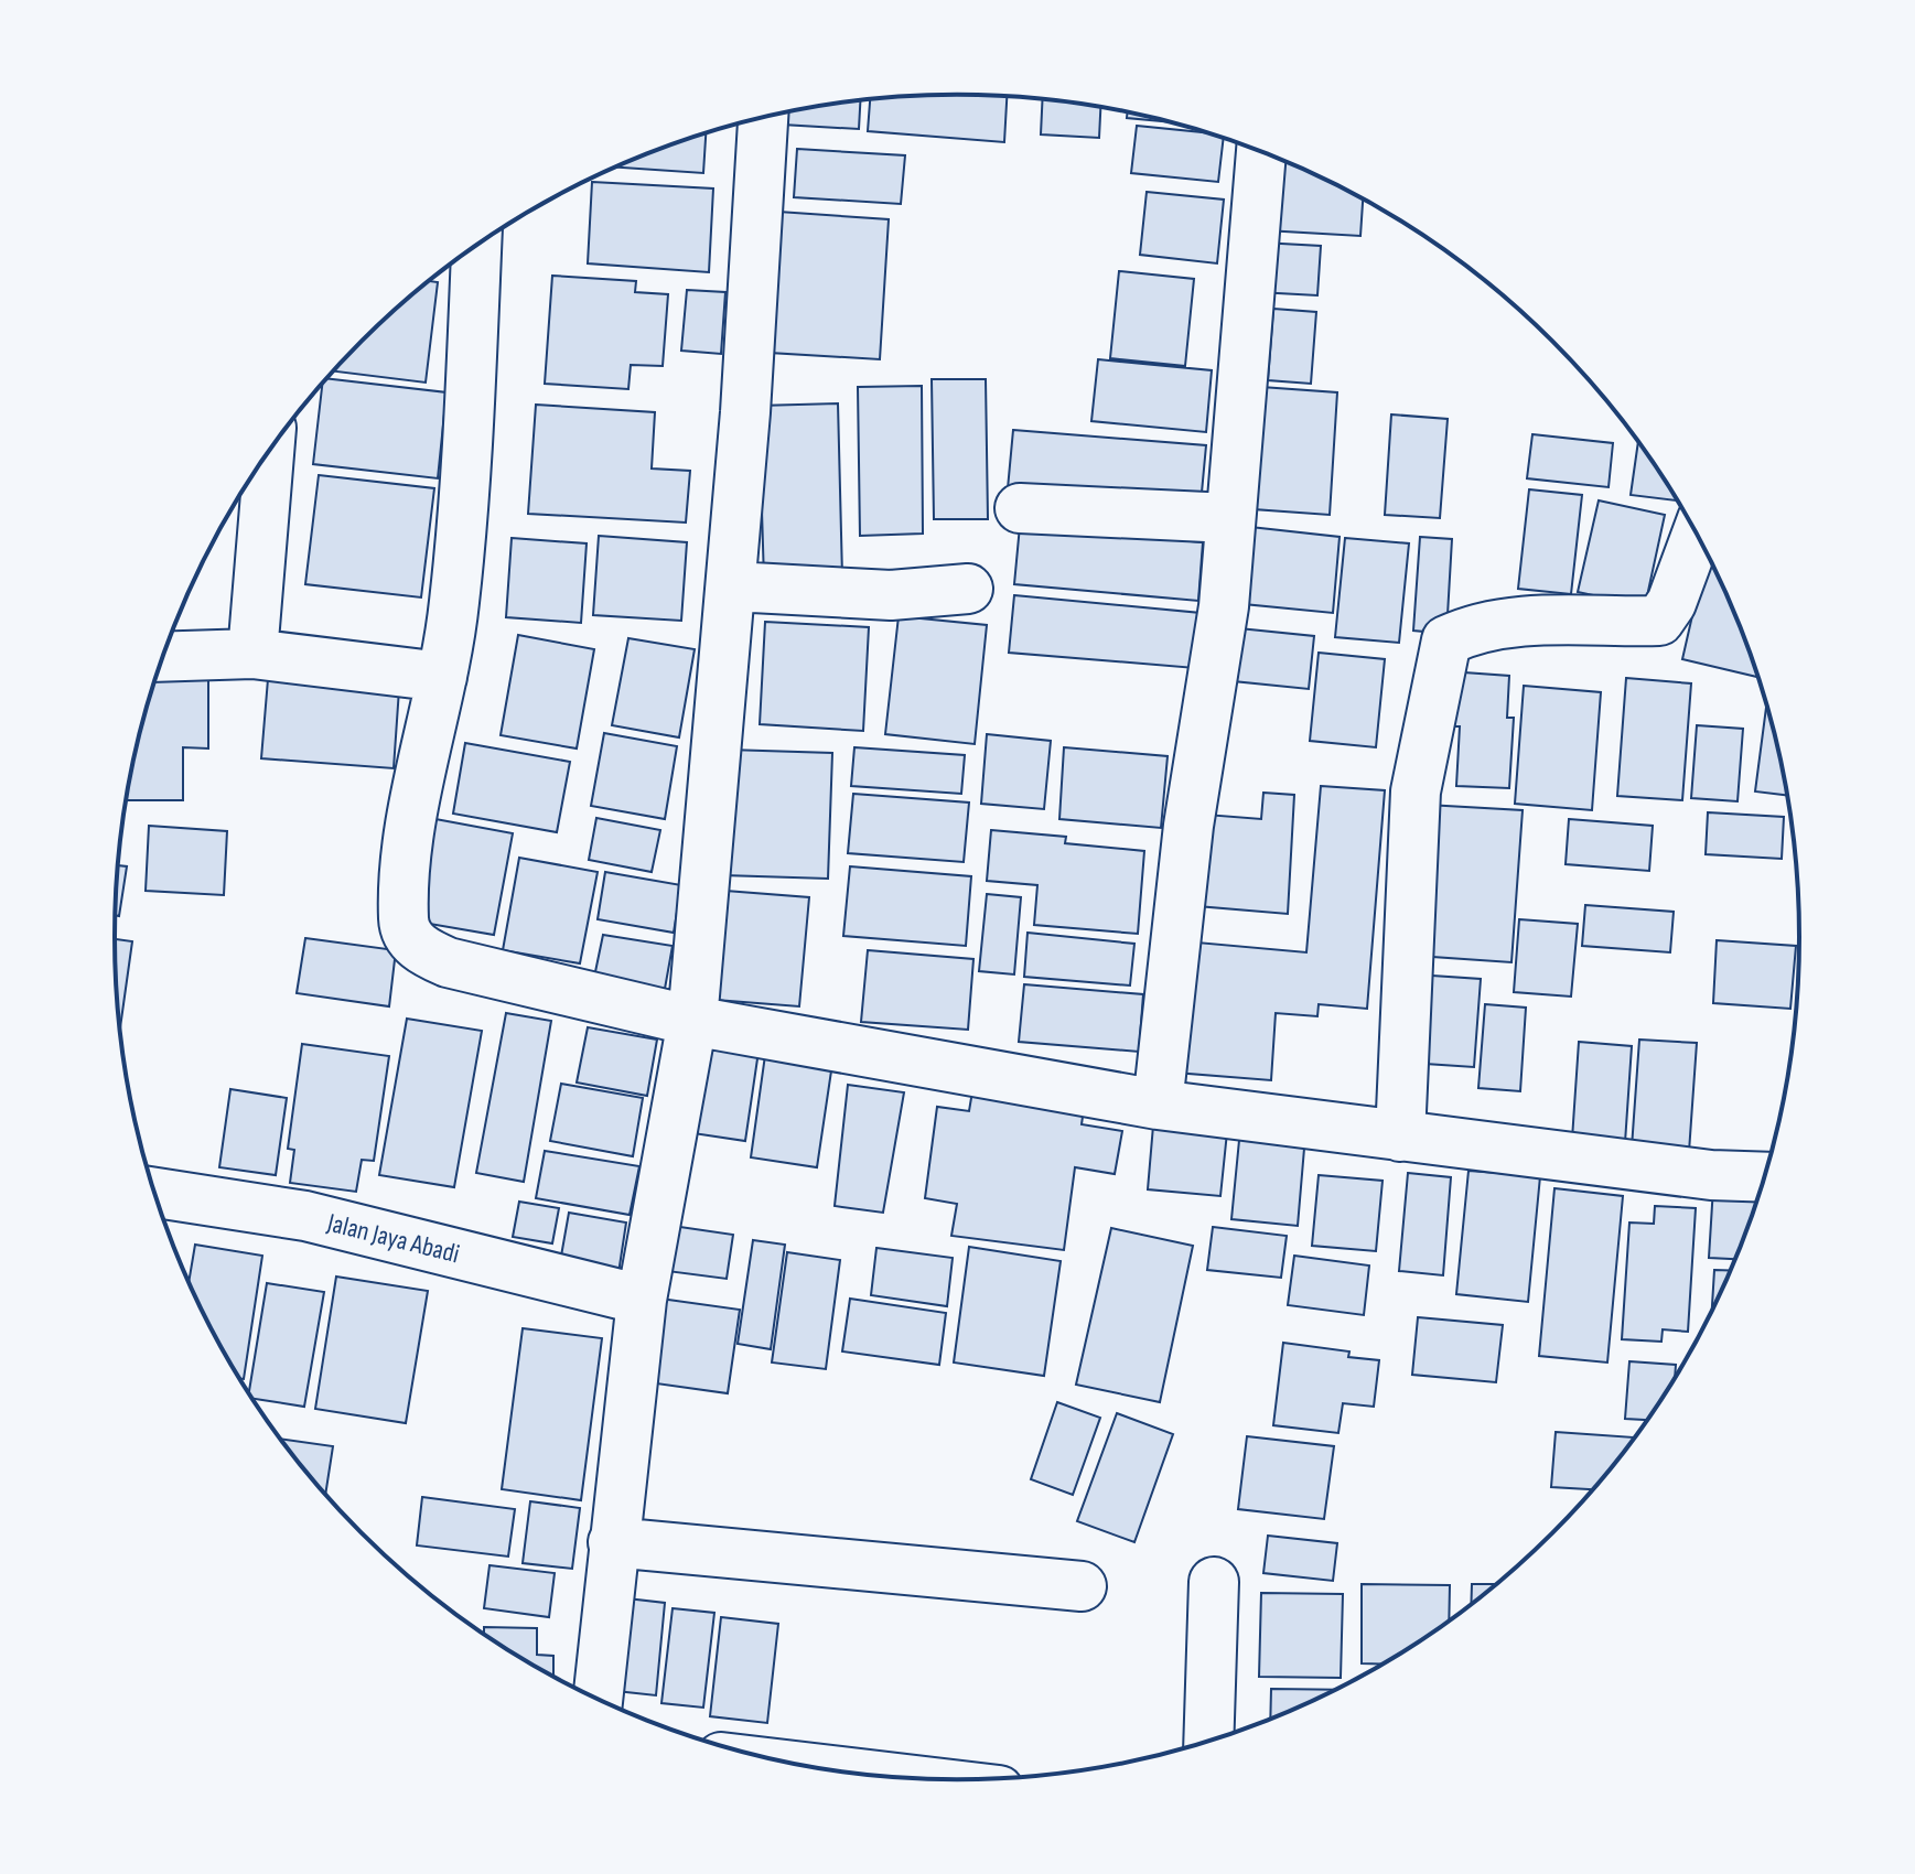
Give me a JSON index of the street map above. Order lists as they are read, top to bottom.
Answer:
{
  "streets": {
    "street": ["Jalan Jaya Abadi"]
  }
}
